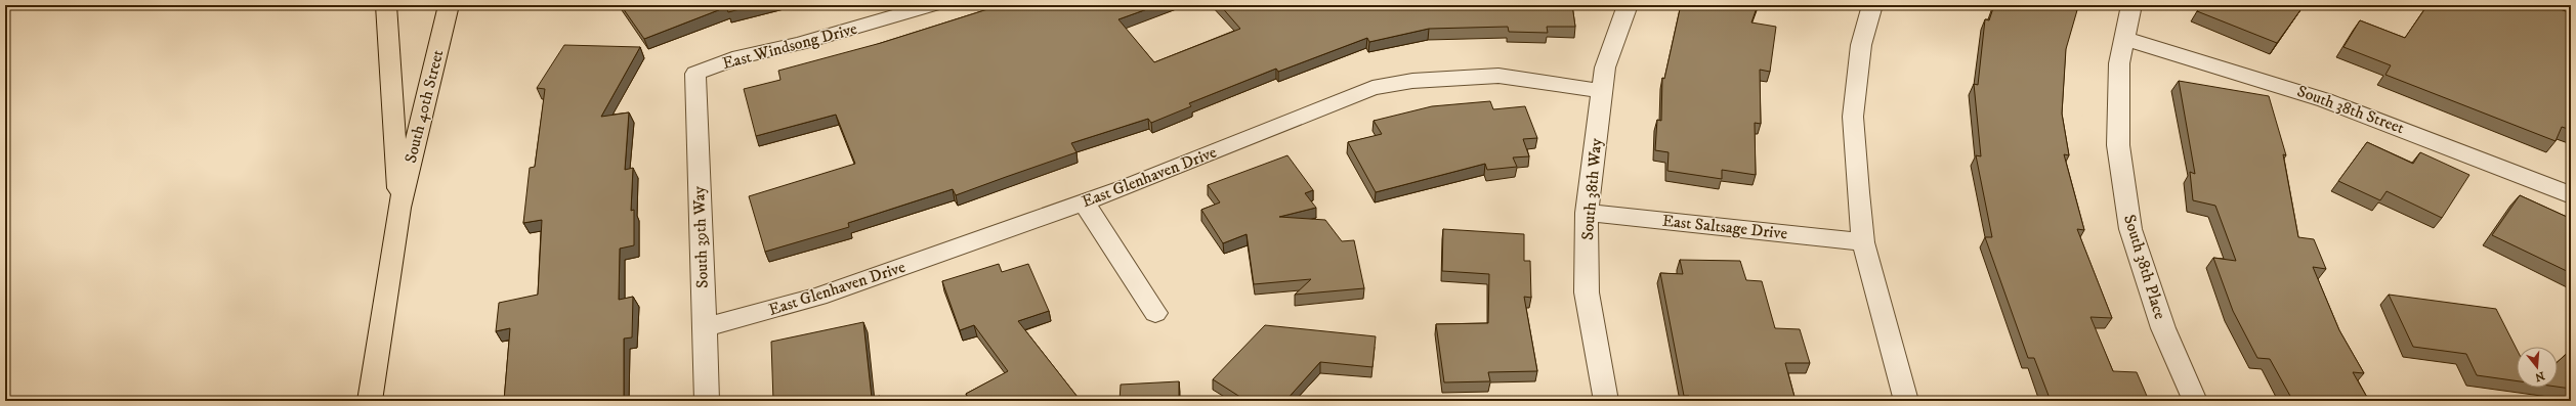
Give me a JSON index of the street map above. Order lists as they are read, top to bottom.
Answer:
{
  "streets": {
    "main road": ["South 40th Street"],
    "street": [
      "East Windsong Drive",
      "South 38th Street",
      "East Glenhaven Drive",
      "South 38th Way",
      "East Saltsage Drive",
      "South 39th Way",
      "South 38th Place"
    ]
  },
  "crossings": [
    ["East Windsong Drive", "South 39th Way"],
    ["South 38th Street", "South 38th Place"],
    ["East Glenhaven Drive", "South 38th Way"],
    ["East Glenhaven Drive", "South 39th Way"],
    ["South 38th Way", "East Saltsage Drive"]
  ],
  "north": "bottom"
}
